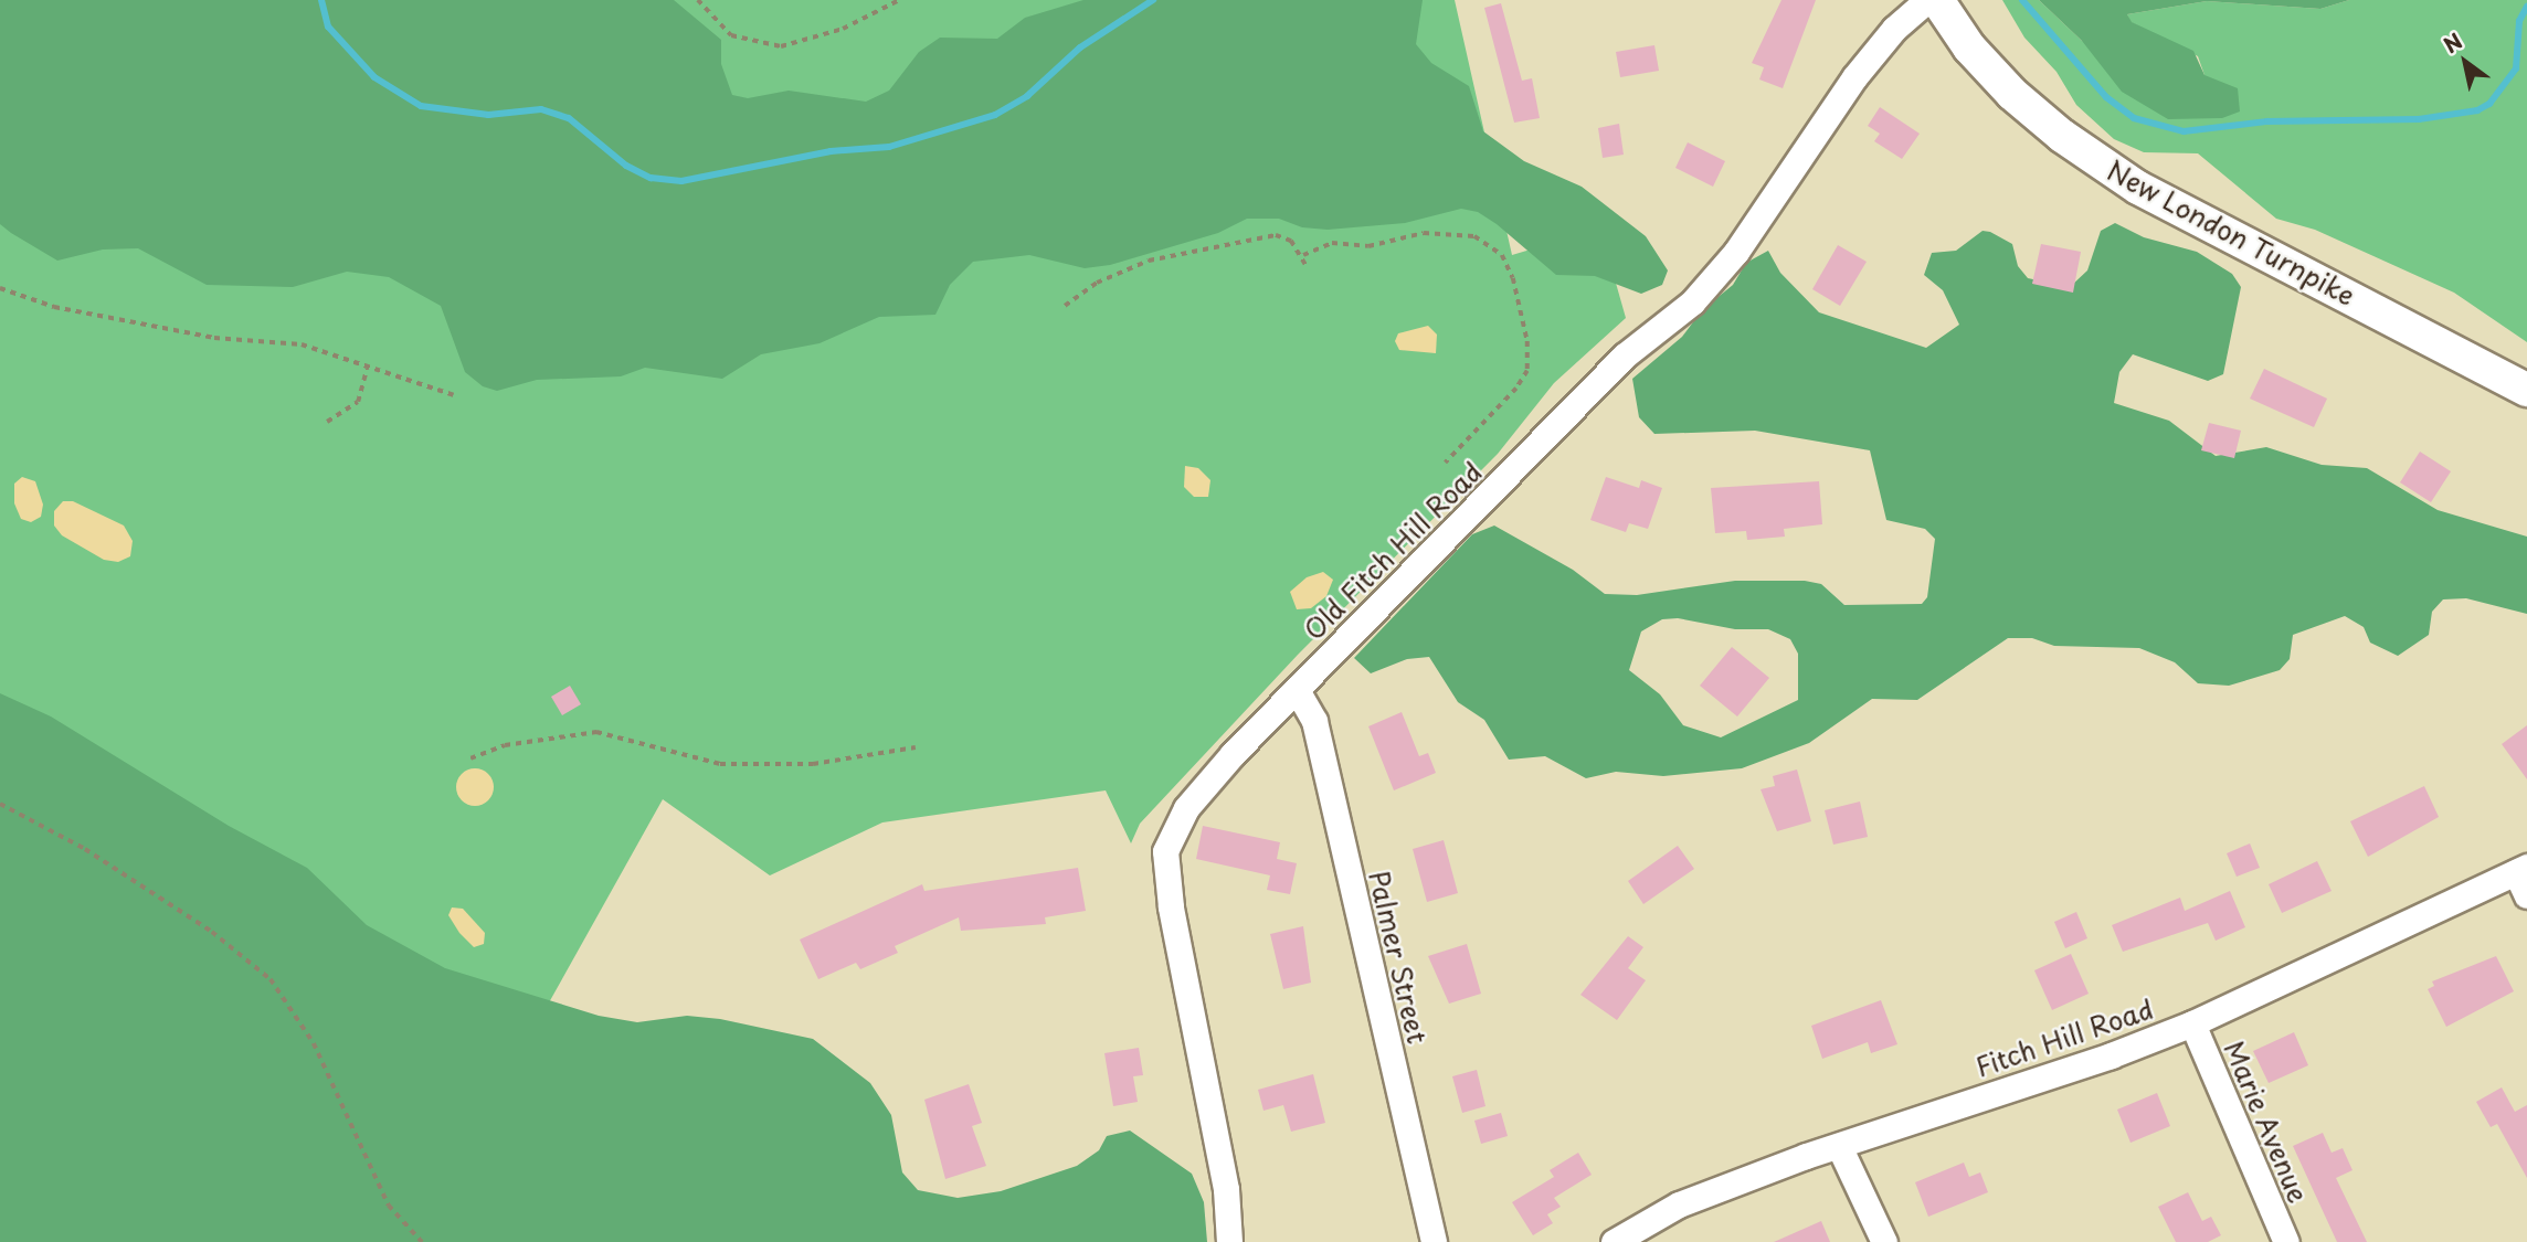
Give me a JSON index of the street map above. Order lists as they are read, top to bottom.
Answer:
{
  "streets": {
    "main road": ["New London Turnpike"],
    "street": [
      "Old Fitch Hill Road",
      "Palmer Street",
      "Fitch Hill Road",
      "Marie Avenue"
    ]
  },
  "crossings": [
    ["Old Fitch Hill Road", "Palmer Street"],
    ["Fitch Hill Road", "Marie Avenue"]
  ],
  "north": "top left"
}
